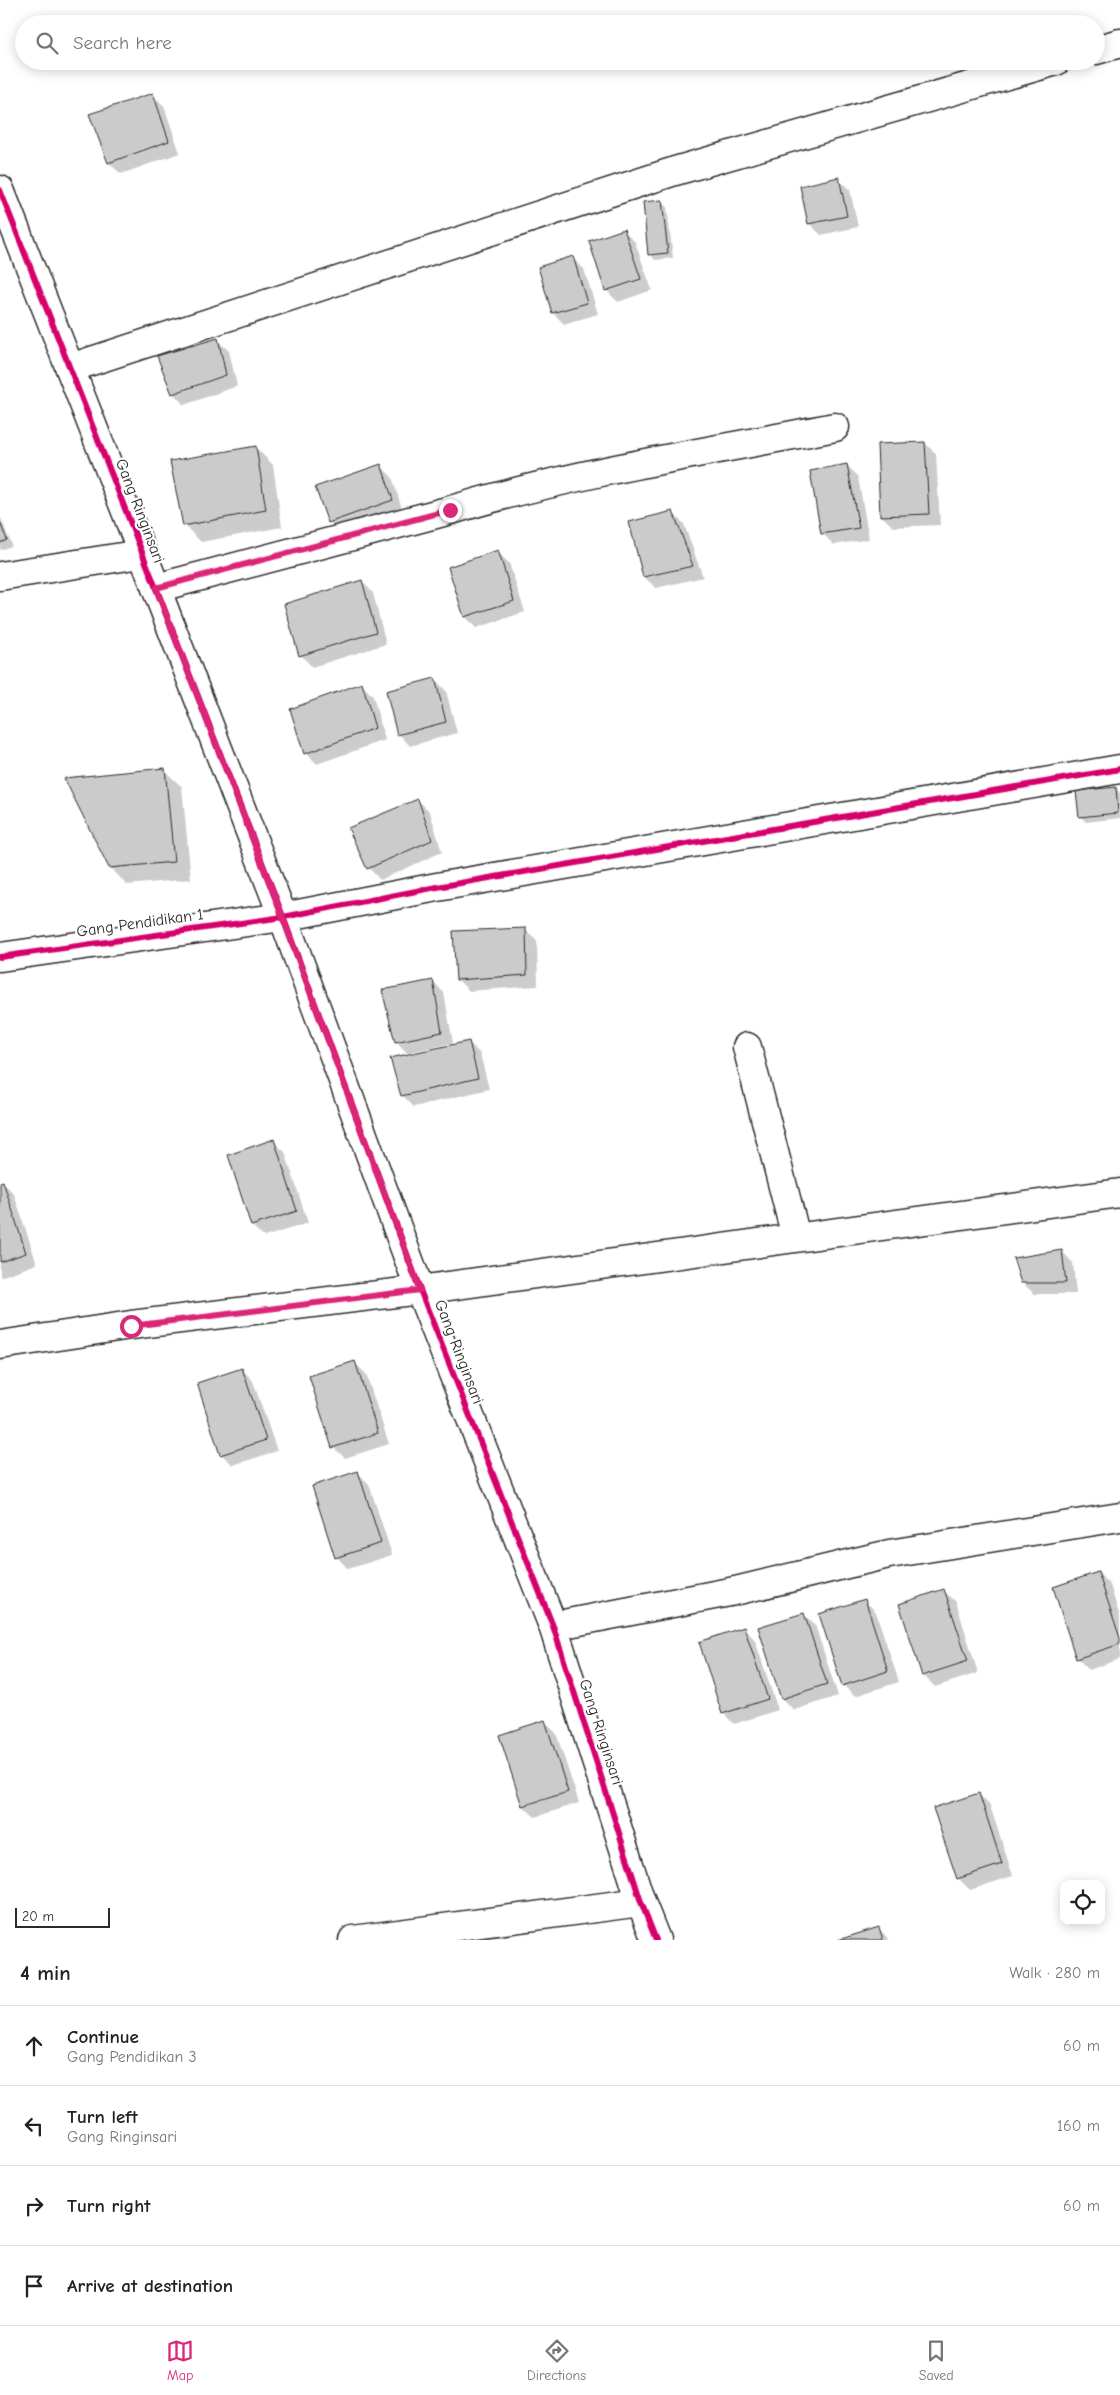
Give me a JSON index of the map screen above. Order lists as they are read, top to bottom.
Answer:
{
  "streets": {
    "street": ["Gang Ringinsari", "Gang Pendidikan 1"]
  },
  "crossings": [
    ["Gang Ringinsari", "Gang Pendidikan 1"]
  ],
  "scale_bar": "20 m",
  "page": {
    "search": "Search here",
    "scale": "20 m",
    "heading": ["4 min", "Walk · 280 m"],
    "list": [
      ["Continue", "Gang Pendidikan 3", "60 m"],
      ["Turn left", "Gang Ringinsari", "160 m"],
      ["Turn right", "60 m"],
      "Arrive at destination"
    ],
    "nav": ["Map", "Directions", "Saved"]
  }
}
